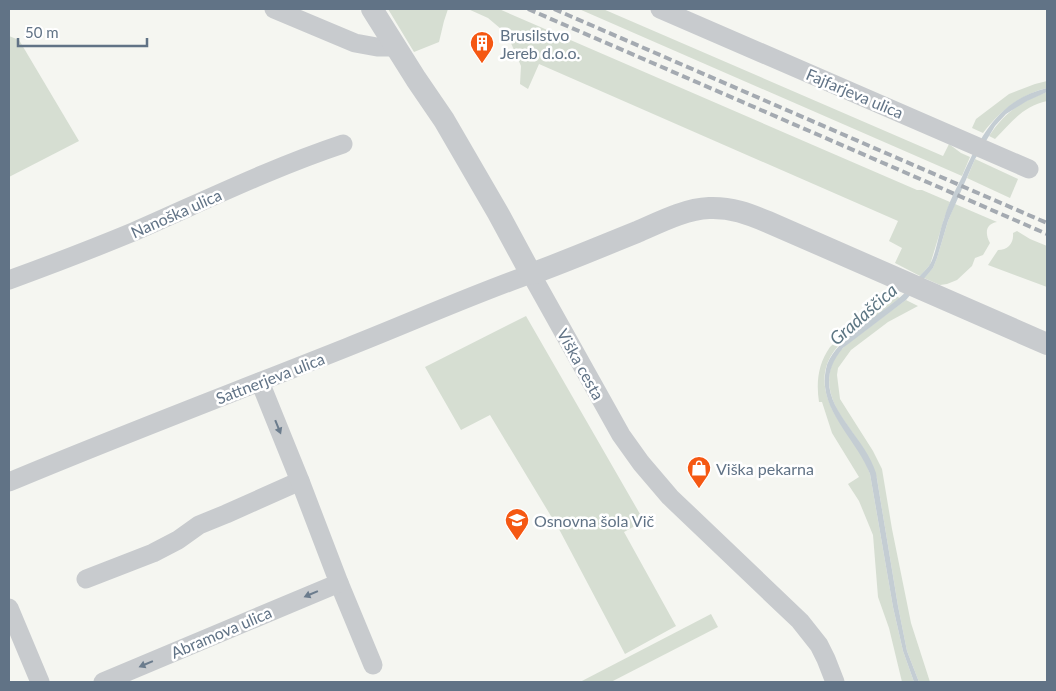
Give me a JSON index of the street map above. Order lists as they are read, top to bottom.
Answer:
{
  "streets": {
    "street": [
      "Fajfarjeva ulica",
      "Nanoška ulica",
      "Viška cesta",
      "Sattnerjeva ulica",
      "Abramova ulica"
    ]
  },
  "crossings": [
    ["Viška cesta", "Sattnerjeva ulica"]
  ],
  "water": ["Gradaščica"],
  "places": {
    "building": ["Brusilstvo Jereb d.o.o."],
    "shop": ["Viška pekarna"],
    "school or university": ["Osnovna šola Vič"]
  },
  "scale_bar": "50 m"
}
